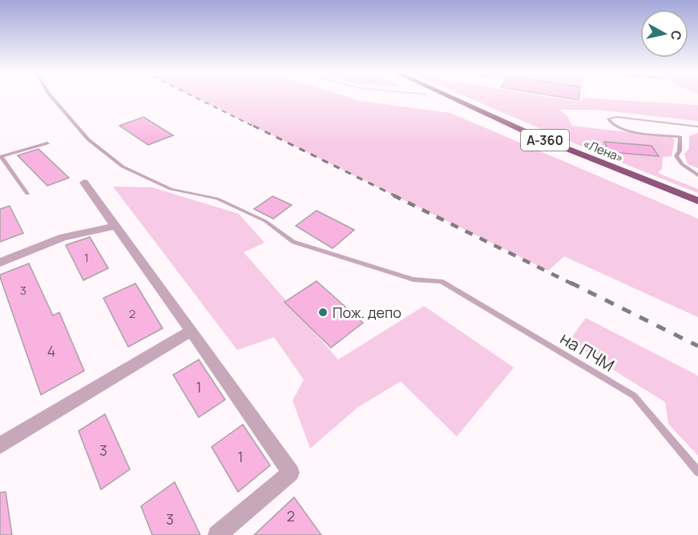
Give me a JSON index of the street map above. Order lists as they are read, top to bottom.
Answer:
{
  "streets": {
    "highway": ["А-360", "«Лена»"],
    "lane": ["на ПЧМ"]
  },
  "places": ["Пож. депо"],
  "house_numbers": [
    "1",
    "3",
    "2",
    "4",
    "1",
    "3",
    "1",
    "2",
    "3"
  ],
  "north": "right"
}
